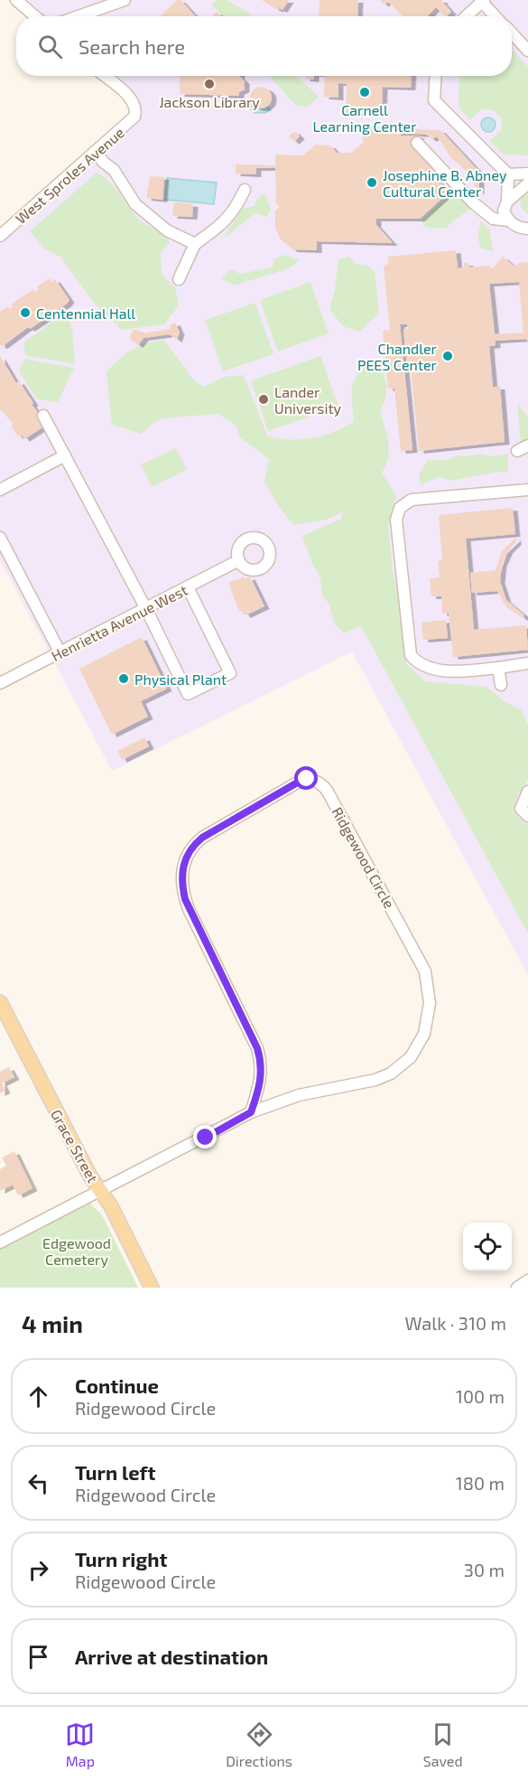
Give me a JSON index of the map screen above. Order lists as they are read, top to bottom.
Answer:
{
  "streets": {
    "main road": ["Grace Street"],
    "street": ["West Sproles Avenue", "Henrietta Avenue West", "Ridgewood Circle"]
  },
  "crossings": [
    ["Ridgewood Circle", "Grace Street"]
  ],
  "parks": ["Edgewood Cemetery"],
  "places": [
    "Jackson Library",
    "Carnell Learning Center",
    "Josephine B. Abney Cultural Center",
    "Centennial Hall",
    "Chandler PEES Center",
    "Lander University",
    "Physical Plant"
  ],
  "page": {
    "search": "Search here",
    "heading": ["4 min", "Walk · 310 m"],
    "list": [
      ["Continue", "Ridgewood Circle", "100 m"],
      ["Turn left", "Ridgewood Circle", "180 m"],
      ["Turn right", "Ridgewood Circle", "30 m"],
      "Arrive at destination"
    ],
    "nav": ["Map", "Directions", "Saved"]
  }
}
